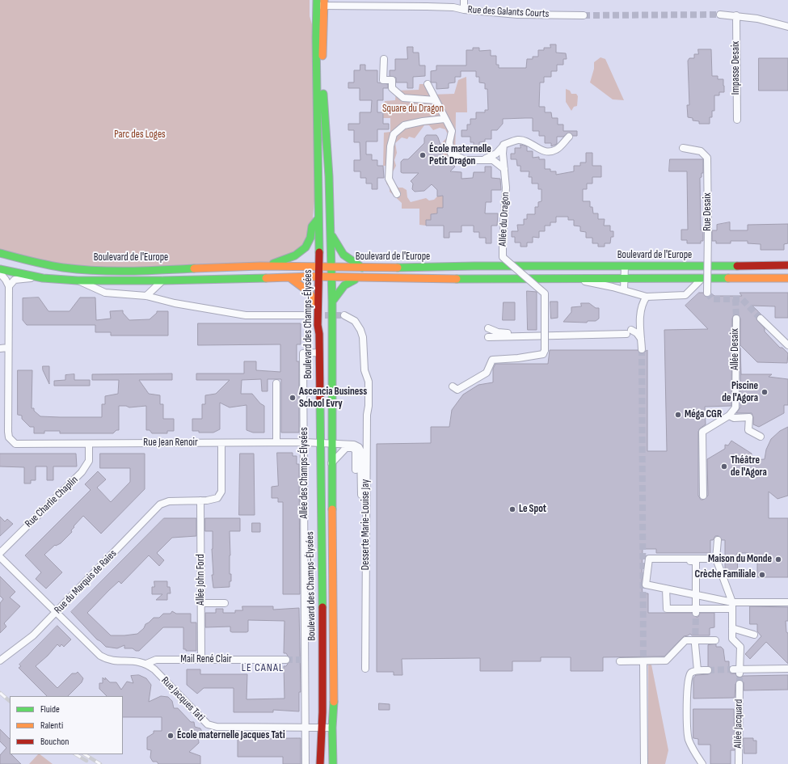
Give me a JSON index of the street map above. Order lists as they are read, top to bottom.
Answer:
{
  "streets": {
    "main road": ["Boulevard de l'Europe", "Boulevard des Champs-Élysées"],
    "street": [
      "Rue des Galants Courts",
      "Impasse Desaix",
      "Rue Desaix",
      "Allée du Dragon",
      "Allée Desaix",
      "Rue Jean Renoir",
      "Allée des Champs-Élysées",
      "Rue Charlie Chaplin",
      "Desserte Marie-Louise Jay",
      "Allée John Ford",
      "Rue du Marquis de Raies",
      "Mail René Clair",
      "Rue Jacques Tati",
      "Allée Jacquard"
    ]
  },
  "crossings": [
    ["Rue des Galants Courts", "Boulevard des Champs-Élysées"],
    ["Boulevard de l'Europe", "Boulevard des Champs-Élysées"],
    ["Boulevard des Champs-Élysées", "Rue Jean Renoir"],
    ["Boulevard des Champs-Élysées", "Allée des Champs-Élysées"],
    ["Boulevard des Champs-Élysées", "Rue Jacques Tati"],
    ["Rue Jean Renoir", "Allée des Champs-Élysées"],
    ["Rue Jean Renoir", "Rue Charlie Chaplin"],
    ["Allée des Champs-Élysées", "Rue Jacques Tati"],
    ["Allée John Ford", "Rue du Marquis de Raies"],
    ["Allée John Ford", "Mail René Clair"],
    ["Mail René Clair", "Rue Jacques Tati"]
  ],
  "districts": ["LE CANAL"],
  "parks": ["Square du Dragon", "Parc des Loges"],
  "places": [
    "École maternelle Petit Dragon",
    "Piscine de l'Agora",
    "Ascencia Business School Evry",
    "Méga CGR",
    "Théâtre de l'Agora",
    "Le Spot",
    "Maison du Monde",
    "Crèche Familiale",
    "École maternelle Jacques Tati"
  ],
  "legend": ["Fluide", "Ralenti", "Bouchon"]
}
